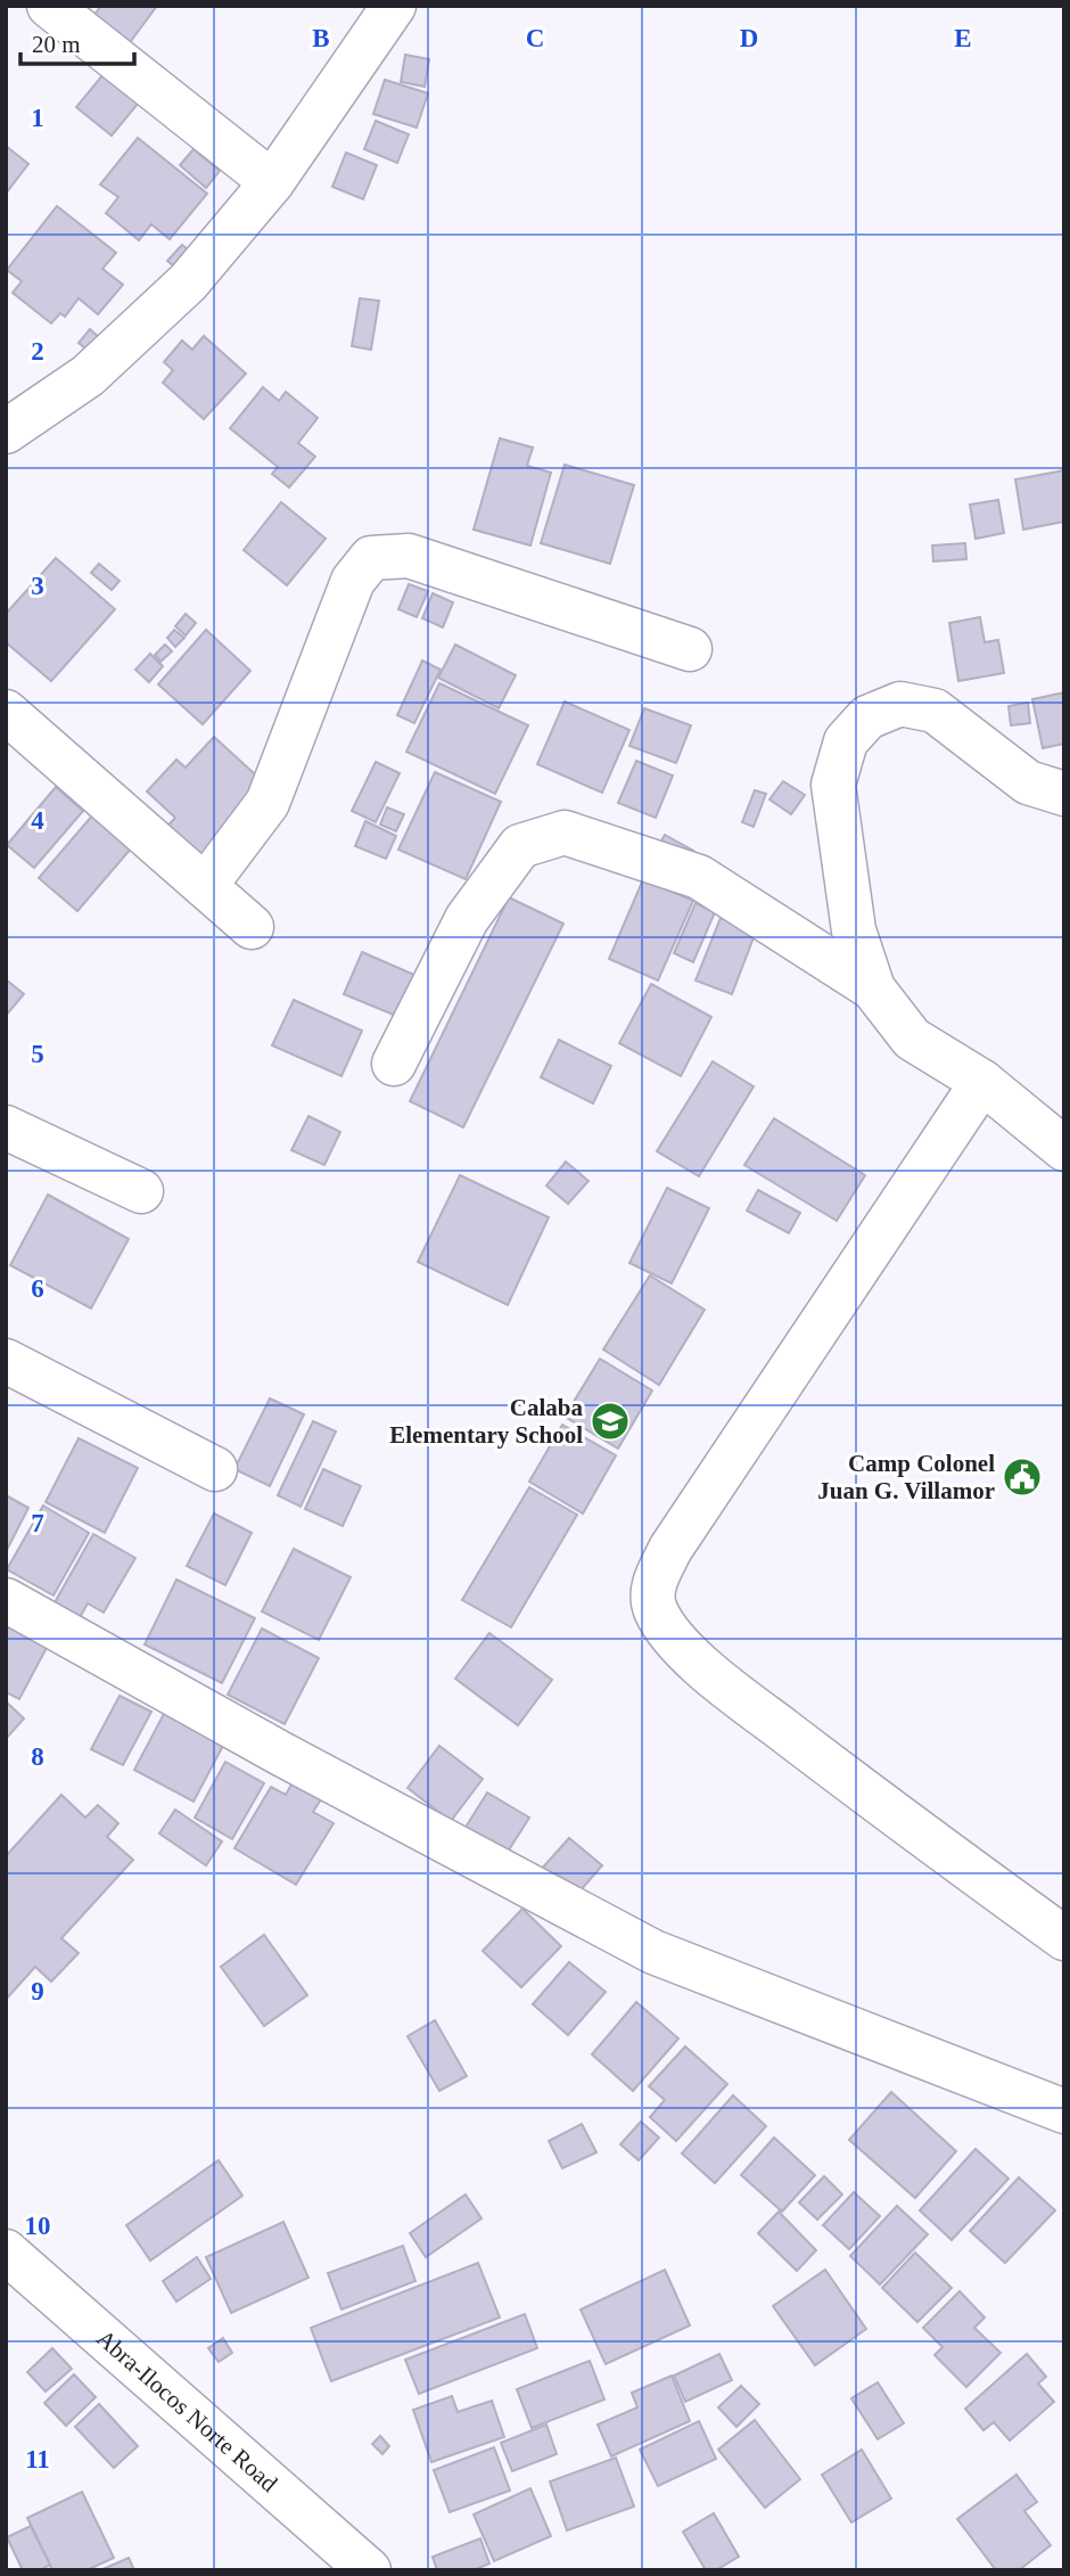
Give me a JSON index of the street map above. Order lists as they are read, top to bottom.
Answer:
{
  "streets": {
    "street": ["Abra-Ilocos Norte Road"]
  },
  "places": {
    "school or university": ["Calaba Elementary School"],
    "public building": ["Camp Colonel Juan G. Villamor"]
  },
  "scale_bar": "20 m",
  "grid": {
    "columns": [
      "B",
      "C",
      "D",
      "E"
    ],
    "rows": [
      "1",
      "2",
      "3",
      "4",
      "5",
      "6",
      "7",
      "8",
      "9",
      "10",
      "11"
    ]
  }
}
